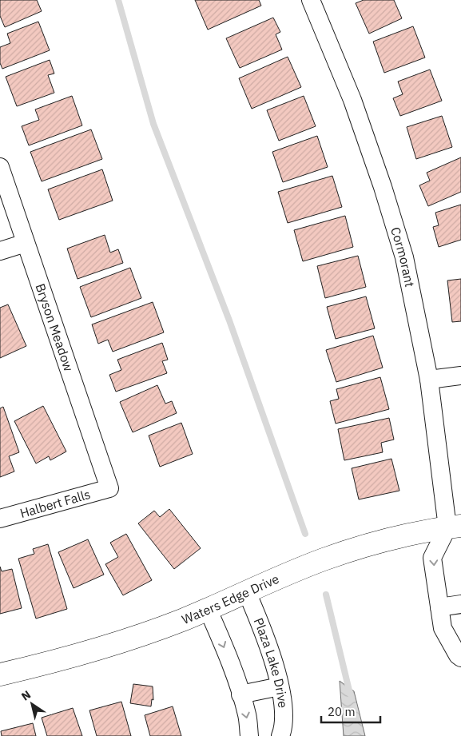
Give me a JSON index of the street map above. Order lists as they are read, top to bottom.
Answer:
{
  "streets": {
    "street": [
      "Cormorant",
      "Bryson Meadow",
      "Halbert Falls",
      "Waters Edge Drive",
      "Plaza Lake Drive"
    ]
  },
  "crossings": [
    ["Cormorant", "Waters Edge Drive"],
    ["Bryson Meadow", "Halbert Falls"],
    ["Waters Edge Drive", "Plaza Lake Drive"]
  ],
  "scale_bar": "20 m",
  "north": "top left"
}
